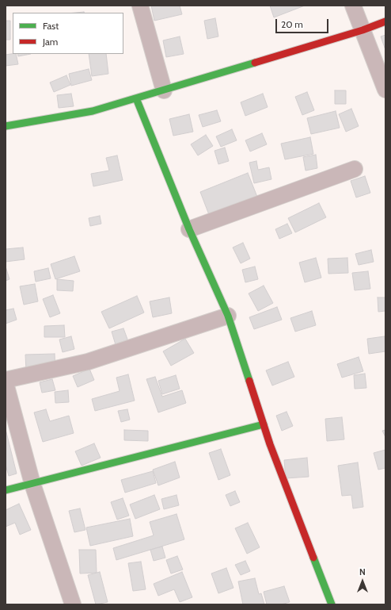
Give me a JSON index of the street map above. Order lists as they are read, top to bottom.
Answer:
{
  "legend": ["Fast", "Jam"],
  "scale_bar": "20 m",
  "north": "top"
}
